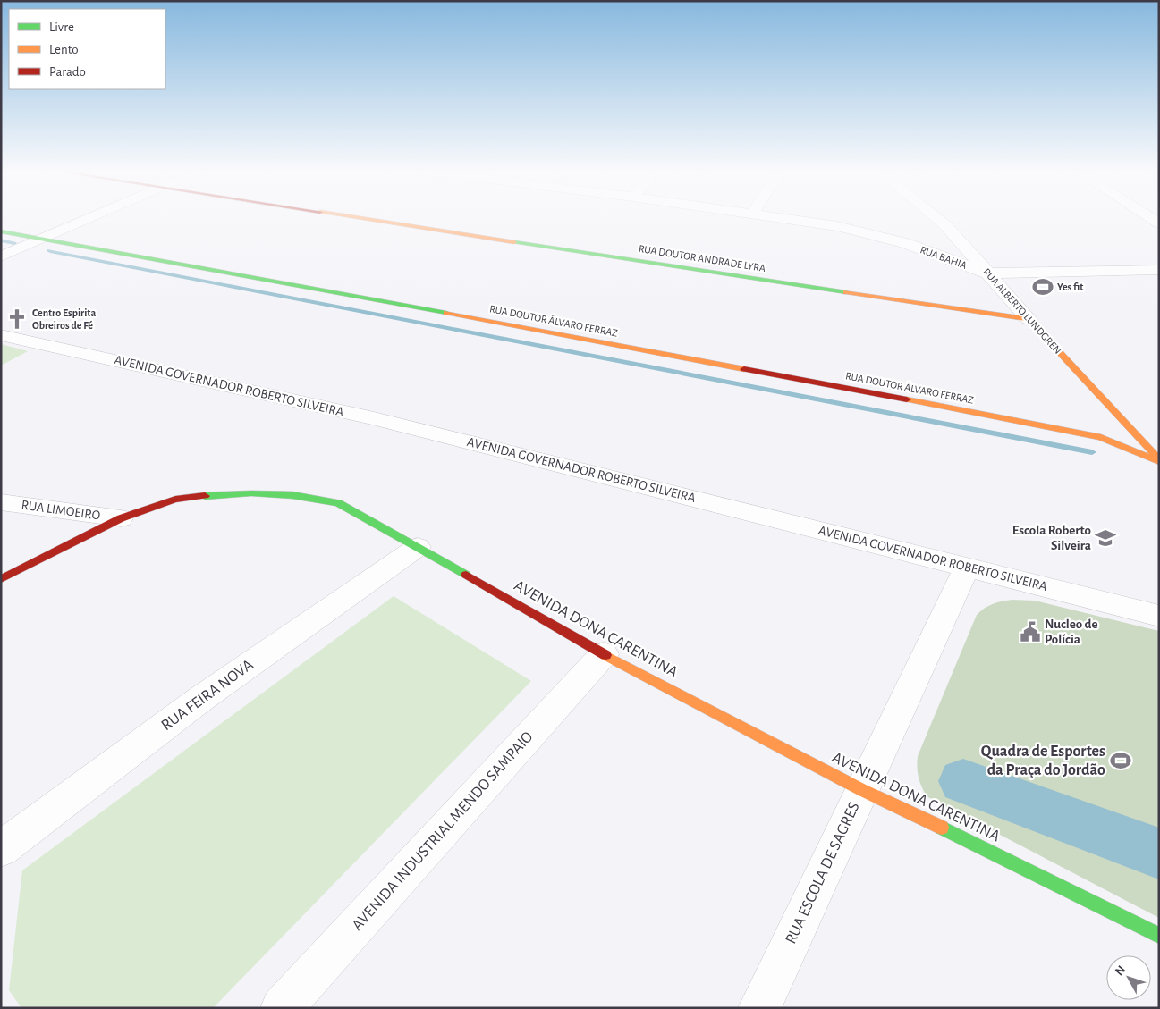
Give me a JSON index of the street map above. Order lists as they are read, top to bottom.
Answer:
{
  "streets": {
    "main road": [
      "RUA DOUTOR ANDRADE LYRA",
      "RUA ALBERTO LUNDGREN",
      "RUA DOUTOR ÁLVARO FERRAZ",
      "AVENIDA DONA CARENTINA"
    ],
    "street": [
      "RUA BAHIA",
      "AVENIDA GOVERNADOR ROBERTO SILVEIRA",
      "RUA LIMOEIRO",
      "RUA FEIRA NOVA",
      "AVENIDA INDUSTRIAL MENDO SAMPAIO",
      "RUA ESCOLA DE SAGRES"
    ]
  },
  "crossings": [
    ["RUA BAHIA", "RUA ALBERTO LUNDGREN"],
    ["RUA DOUTOR ANDRADE LYRA", "RUA ALBERTO LUNDGREN"],
    ["RUA ALBERTO LUNDGREN", "RUA DOUTOR ÁLVARO FERRAZ"],
    ["AVENIDA GOVERNADOR ROBERTO SILVEIRA", "RUA ESCOLA DE SAGRES"],
    ["RUA LIMOEIRO", "AVENIDA DONA CARENTINA"],
    ["AVENIDA DONA CARENTINA", "RUA FEIRA NOVA"],
    ["AVENIDA DONA CARENTINA", "AVENIDA INDUSTRIAL MENDO SAMPAIO"],
    ["AVENIDA DONA CARENTINA", "RUA ESCOLA DE SAGRES"]
  ],
  "places": {
    "sports": ["Yes fit", "Quadra de Esportes da Praça do Jordão"],
    "church": ["Centro Espirita Obreiros de Fé"],
    "school or university": ["Escola Roberto Silveira"],
    "public building": ["Nucleo de Polícia"]
  },
  "legend": ["Livre", "Lento", "Parado"],
  "north": "top left"
}
